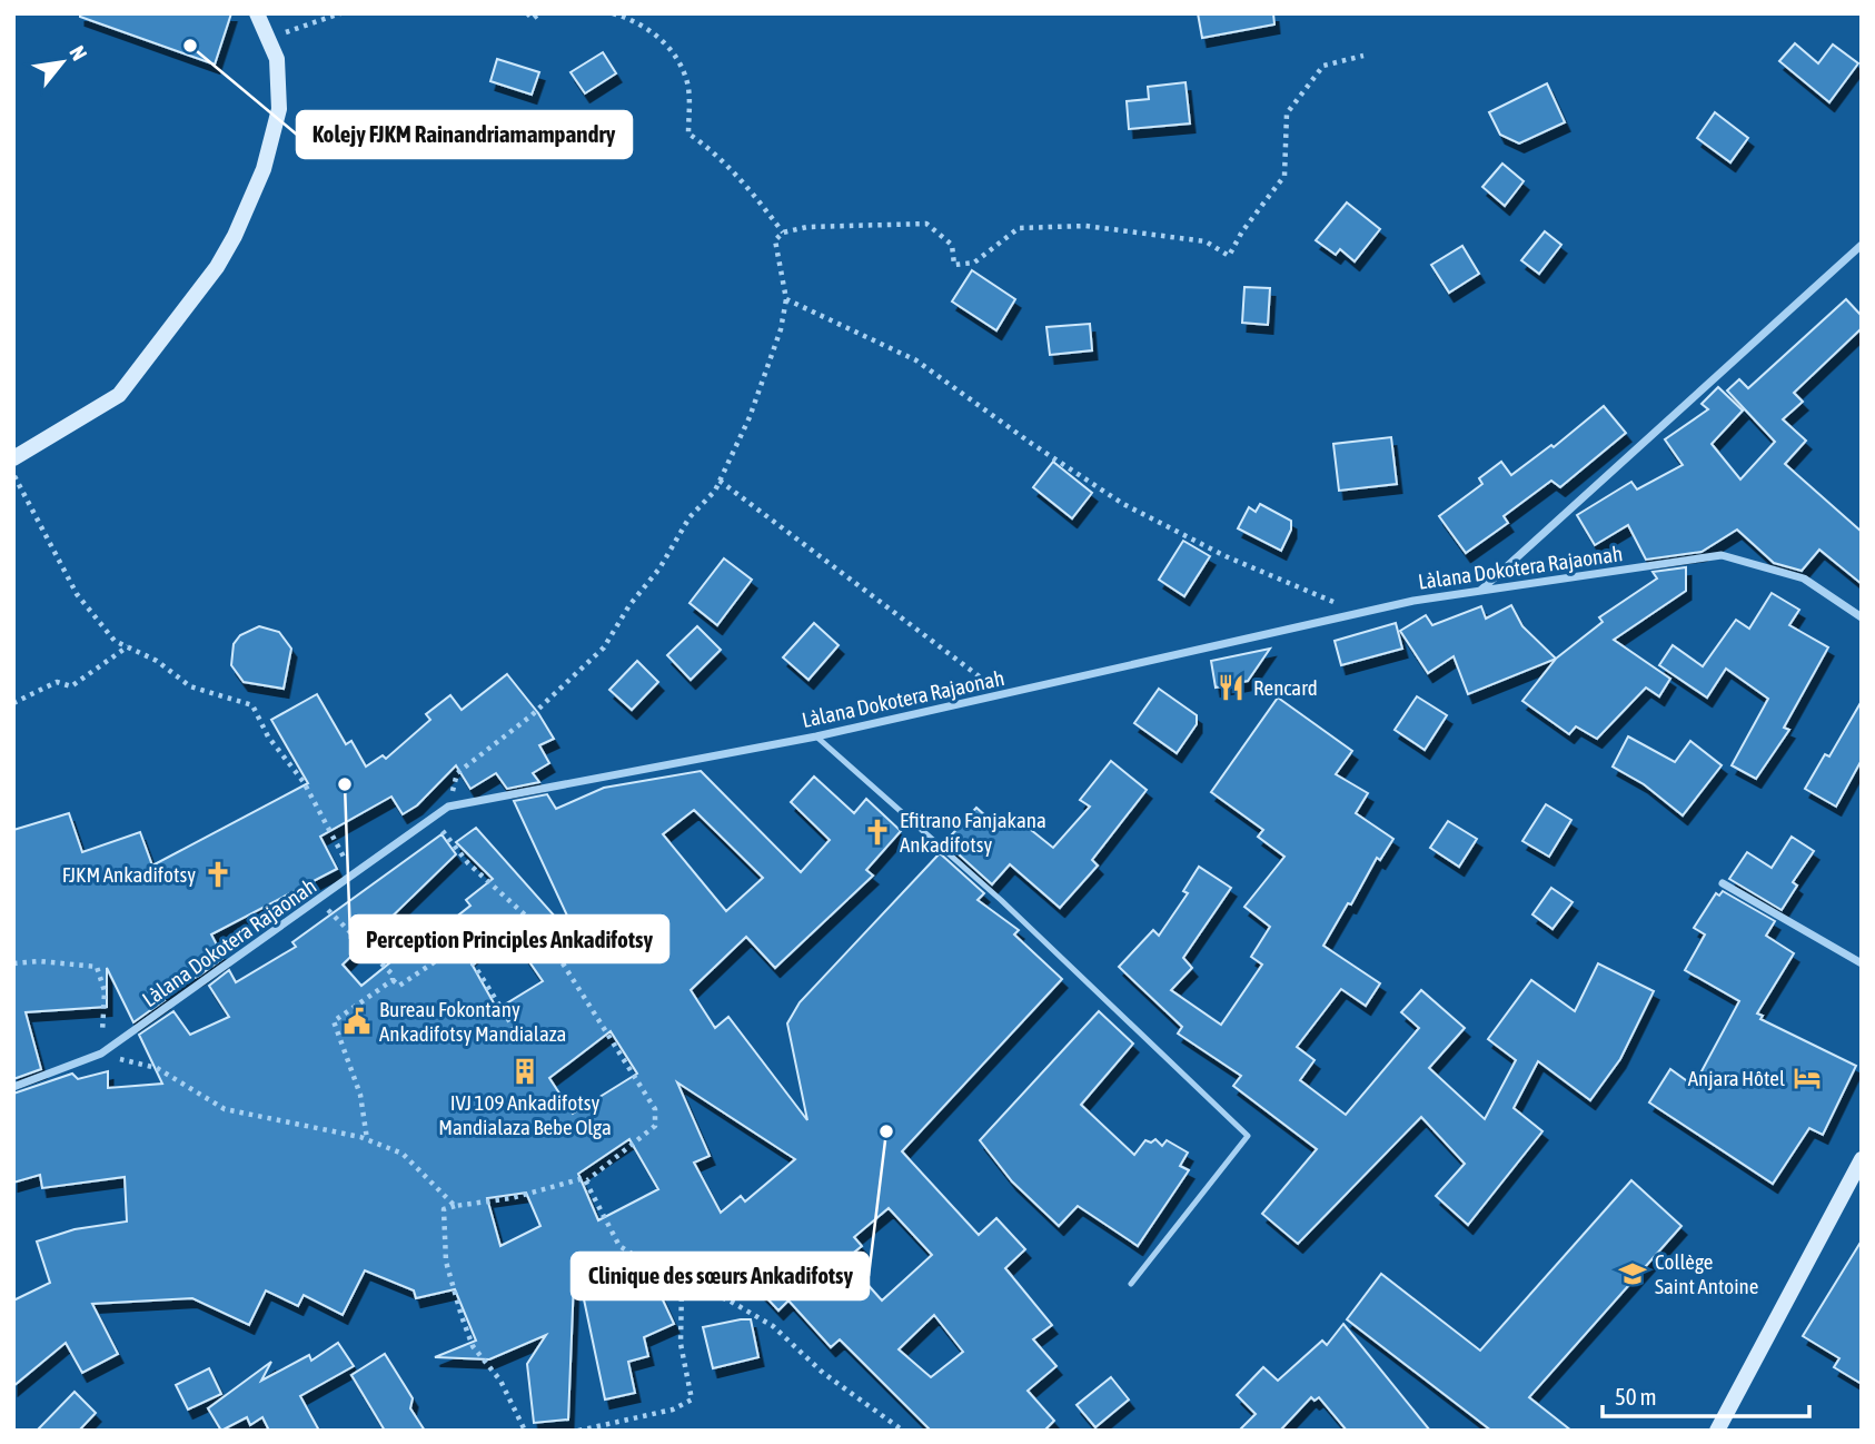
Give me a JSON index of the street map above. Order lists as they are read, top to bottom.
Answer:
{
  "streets": {
    "street": ["Làlana Dokotera Rajaonah"]
  },
  "places": {
    "other": ["Kolejy FJKM Rainandriamampandry", "Perception Principles Ankadifotsy", "Clinique des sœurs Ankadifotsy"],
    "restaurant": ["Rencard"],
    "church": ["Efitrano Fanjakana Ankadifotsy", "FJKM Ankadifotsy"],
    "public building": ["Bureau Fokontany Ankadifotsy Mandialaza"],
    "building": ["IVJ 109 Ankadifotsy Mandialaza Bebe Olga"],
    "hotel": ["Anjara Hôtel"],
    "school or university": ["Collège Saint Antoine"]
  },
  "scale_bar": "50 m",
  "north": "top right"
}
